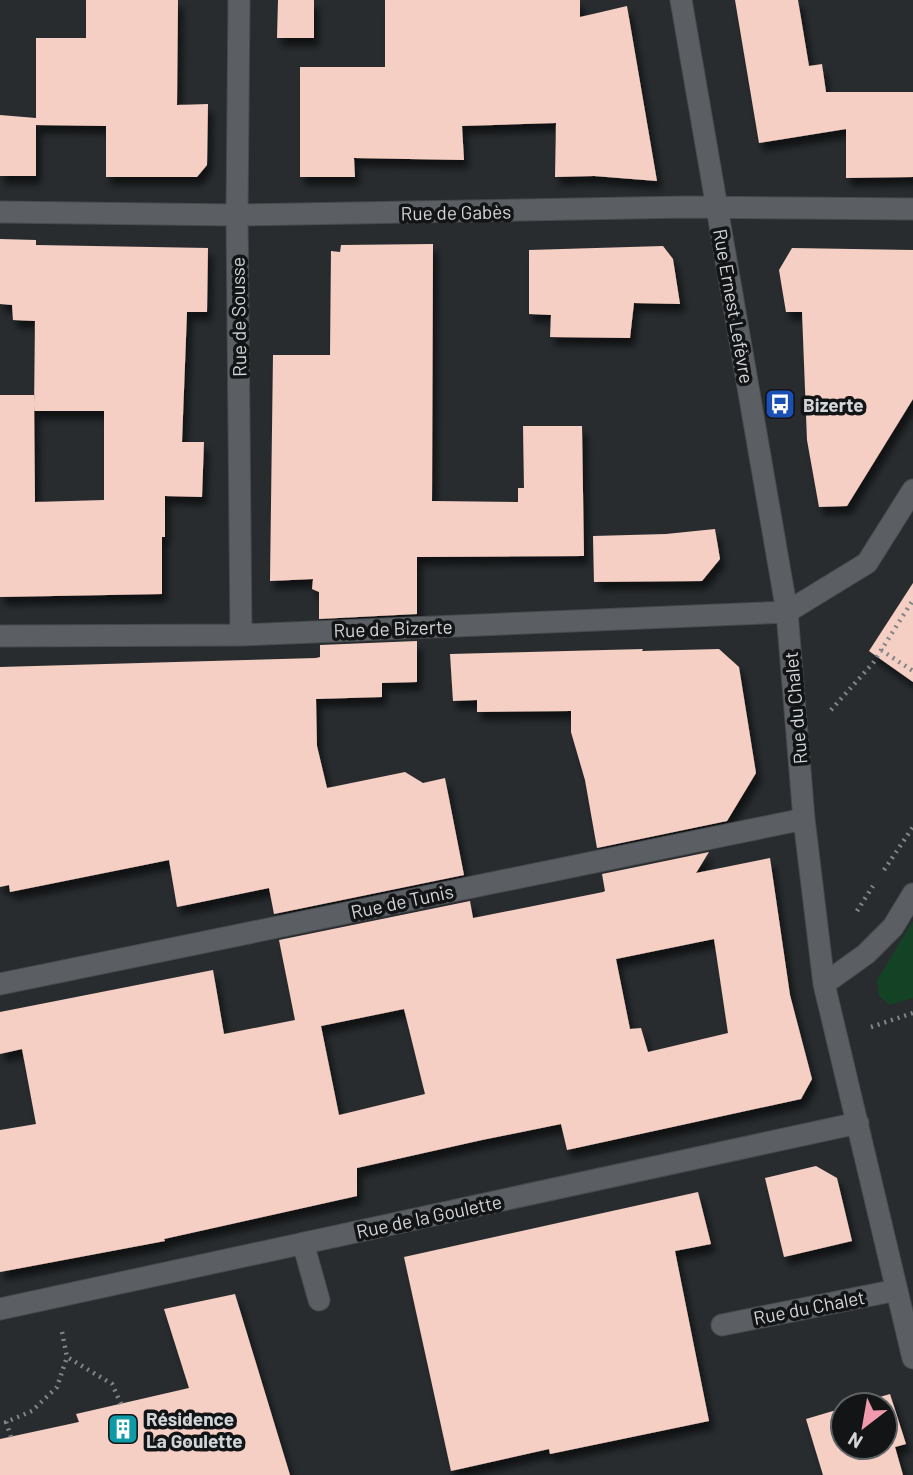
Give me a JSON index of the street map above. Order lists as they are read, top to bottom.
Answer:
{
  "streets": {
    "street": [
      "Rue de Gabès",
      "Rue Ernest Lefèvre",
      "Rue de Sousse",
      "Rue de Bizerte",
      "Rue du Chalet",
      "Rue de Tunis",
      "Rue de la Goulette"
    ]
  },
  "crossings": [
    ["Rue de Gabès", "Rue Ernest Lefèvre"],
    ["Rue de Gabès", "Rue de Sousse"],
    ["Rue Ernest Lefèvre", "Rue de Bizerte"],
    ["Rue Ernest Lefèvre", "Rue du Chalet"],
    ["Rue de Sousse", "Rue de Bizerte"],
    ["Rue de Bizerte", "Rue du Chalet"],
    ["Rue du Chalet", "Rue de Tunis"],
    ["Rue du Chalet", "Rue de la Goulette"]
  ],
  "places": {
    "bus stop": ["Bizerte"],
    "building": ["Résidence La Goulette"]
  },
  "north": "bottom left"
}
